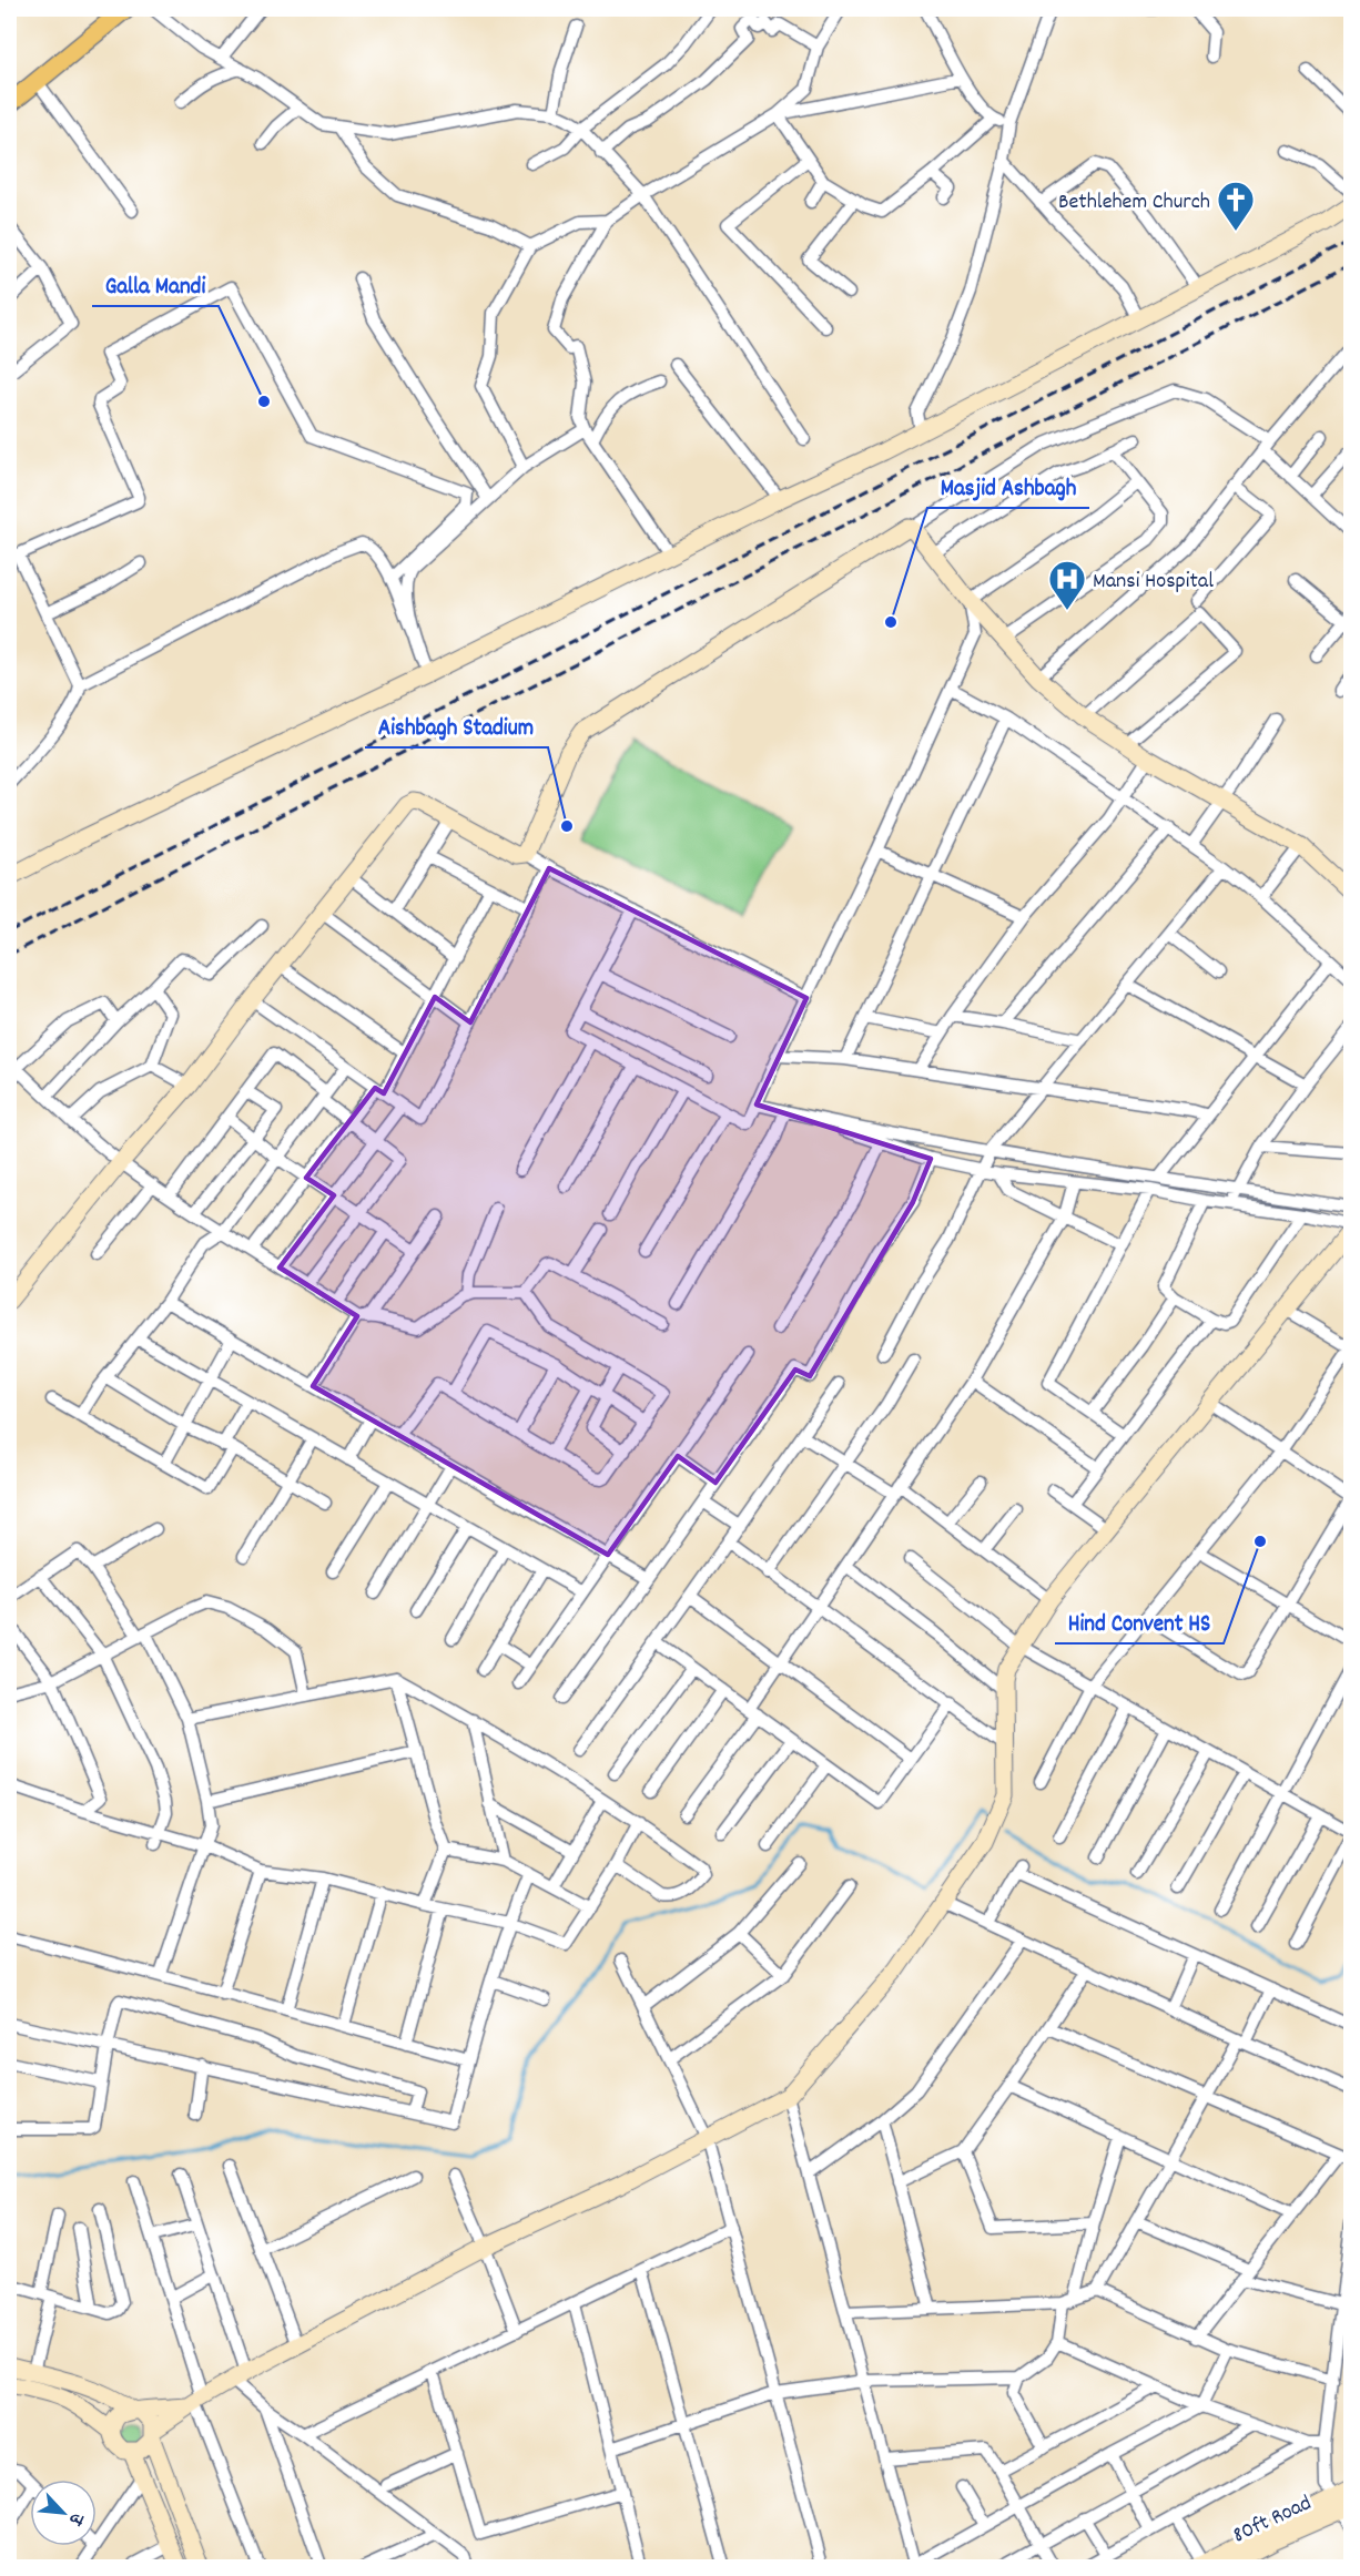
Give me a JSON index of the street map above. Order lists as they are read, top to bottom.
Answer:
{
  "streets": {
    "main road": ["80ft Road"]
  },
  "places": {
    "church": ["Bethlehem Church"],
    "other": [
      "Galla Mandi",
      "Masjid Ashbagh",
      "Aishbagh Stadium",
      "Hind Convent HS"
    ],
    "hospital": ["Mansi Hospital"]
  },
  "north": "bottom right"
}
